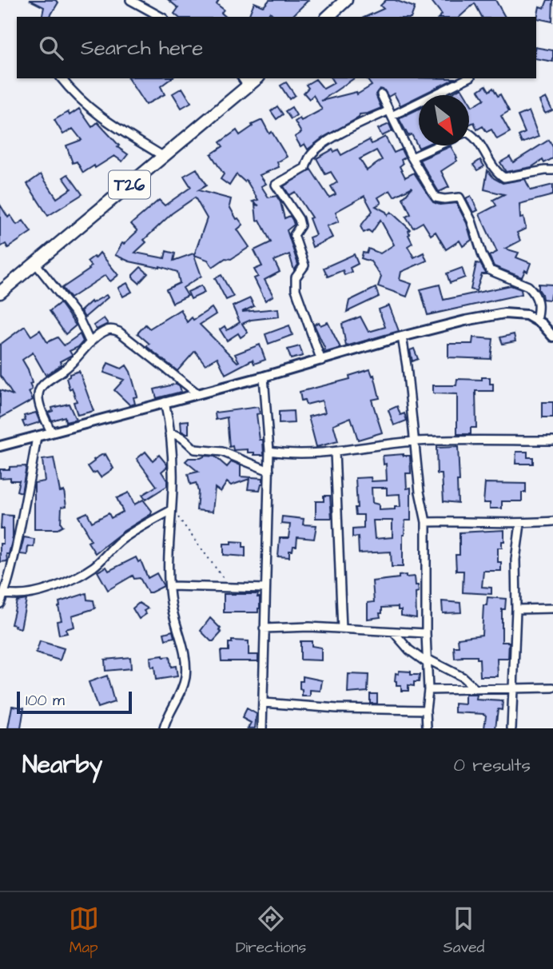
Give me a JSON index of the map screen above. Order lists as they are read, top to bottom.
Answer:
{
  "streets": {
    "highway": ["T26"]
  },
  "scale_bar": "100 m",
  "north": "bottom right",
  "page": {
    "search": "Search here",
    "scale": "100 m",
    "heading": ["Nearby", "0 results"],
    "nav": ["Map", "Directions", "Saved"]
  }
}
